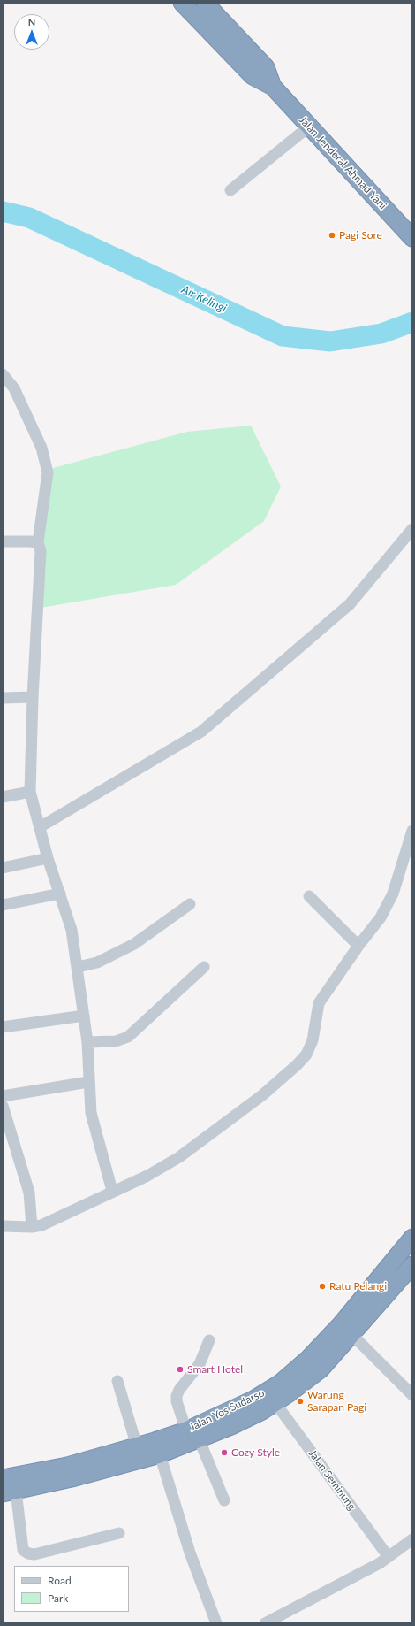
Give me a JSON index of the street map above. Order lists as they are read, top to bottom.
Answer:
{
  "streets": {
    "highway": ["Jalan Jenderal Ahmad Yani", "Jalan Yos Sudarso"],
    "street": ["Jalan Seminung"]
  },
  "crossings": [
    ["Jalan Yos Sudarso", "Jalan Seminung"]
  ],
  "water": ["Air Kelingi"],
  "places": [
    "Pagi Sore",
    "Ratu Pelangi",
    "Smart Hotel",
    "Warung Sarapan Pagi",
    "Cozy Style"
  ],
  "legend": ["Road", "Park"],
  "north": "top"
}
